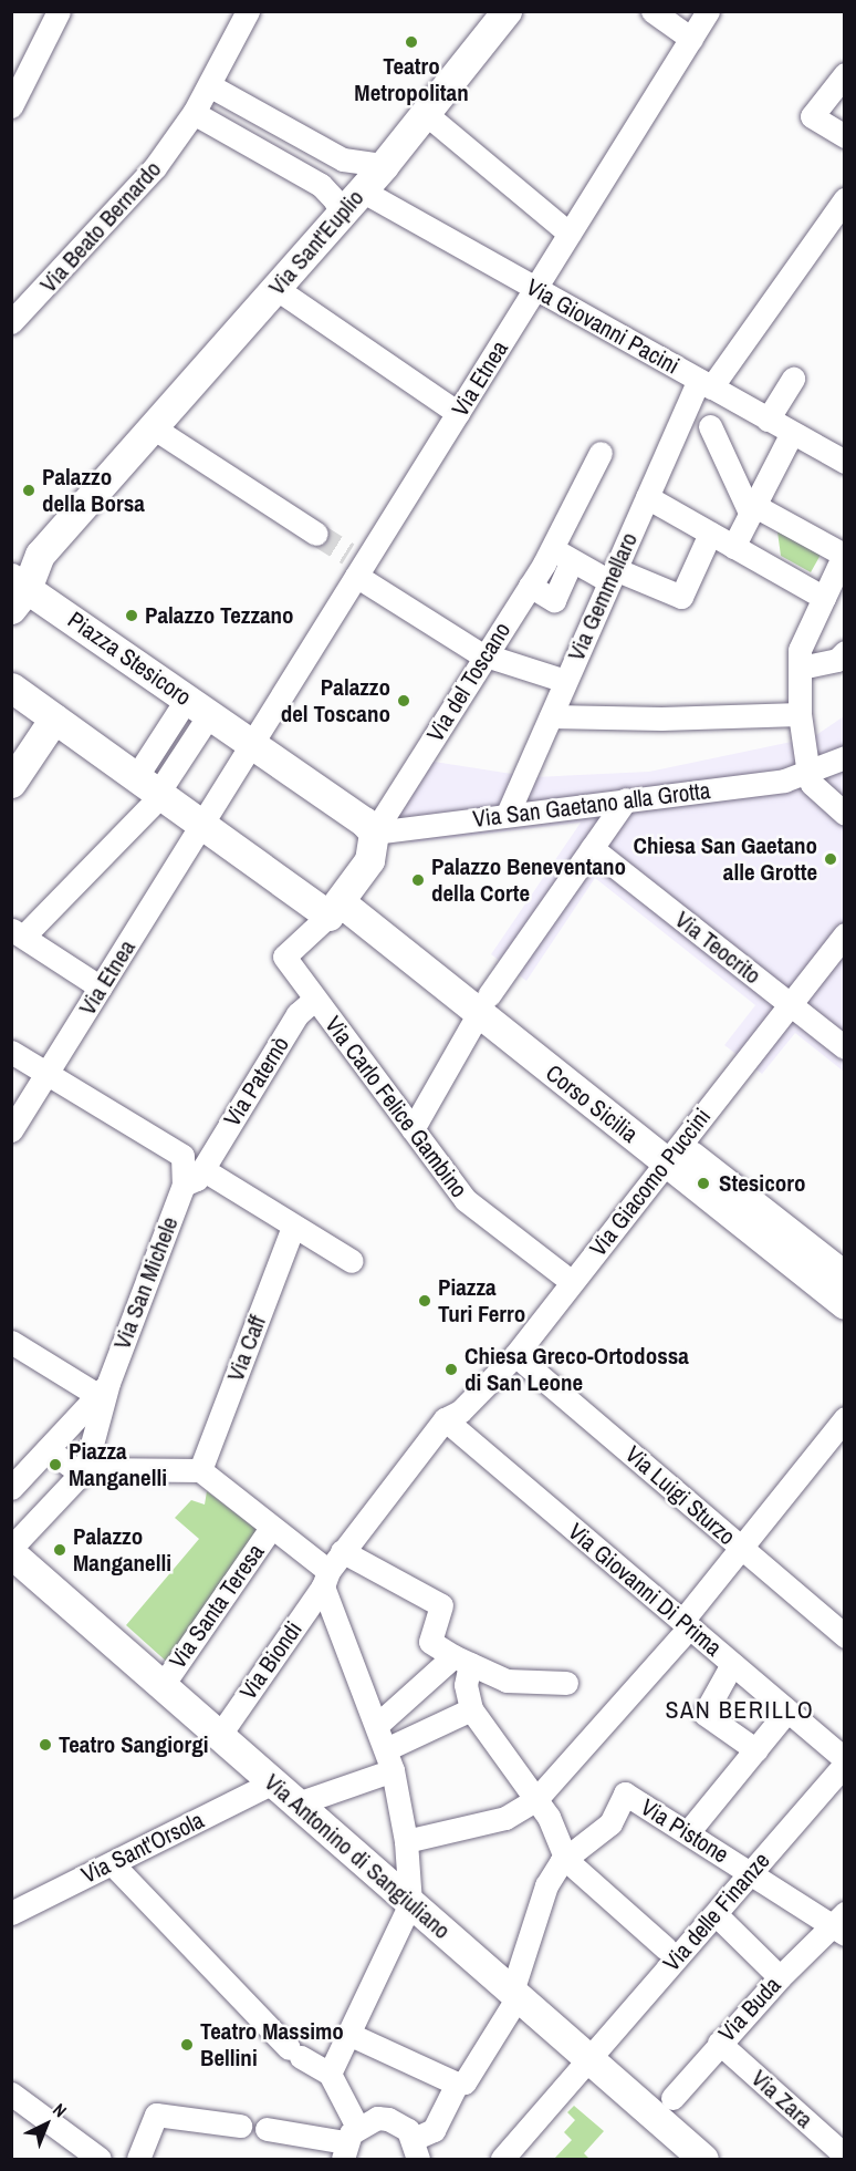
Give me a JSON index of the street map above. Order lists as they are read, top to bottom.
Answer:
{
  "streets": {
    "main road": [
      "Via Sant'Euplio",
      "Piazza Stesicoro",
      "Corso Sicilia",
      "Via Antonino di Sangiuliano"
    ],
    "street": [
      "Via Beato Bernardo",
      "Via Giovanni Pacini",
      "Via Etnea",
      "Via Gemmellaro",
      "Via del Toscano",
      "Via San Gaetano alla Grotta",
      "Via Teocrito",
      "Via Paternò",
      "Via Carlo Felice Gambino",
      "Via Giacomo Puccini",
      "Via San Michele",
      "Via Caff",
      "Via Luigi Sturzo",
      "Via Giovanni Di Prima",
      "Via Santa Teresa",
      "Via Biondi",
      "Via Pistone",
      "Via Sant'Orsola",
      "Via delle Finanze",
      "Via Buda",
      "Via Zara"
    ]
  },
  "crossings": [
    ["Via Sant'Euplio", "Via Giovanni Pacini"],
    ["Via Sant'Euplio", "Piazza Stesicoro"],
    ["Via Giovanni Pacini", "Via Etnea"],
    ["Via Giovanni Pacini", "Via Gemmellaro"],
    ["Via Etnea", "Piazza Stesicoro"],
    ["Via Etnea", "Corso Sicilia"],
    ["Via Gemmellaro", "Via San Gaetano alla Grotta"],
    ["Piazza Stesicoro", "Via del Toscano"],
    ["Piazza Stesicoro", "Via San Gaetano alla Grotta"],
    ["Via del Toscano", "Via San Gaetano alla Grotta"],
    ["Via Teocrito", "Via Giacomo Puccini"],
    ["Via Paternò", "Via Carlo Felice Gambino"],
    ["Via Paternò", "Via San Michele"],
    ["Corso Sicilia", "Via Carlo Felice Gambino"],
    ["Corso Sicilia", "Via Giacomo Puccini"],
    ["Via Carlo Felice Gambino", "Via Giacomo Puccini"],
    ["Via Giacomo Puccini", "Via Luigi Sturzo"],
    ["Via Giacomo Puccini", "Via Giovanni Di Prima"],
    ["Via Giacomo Puccini", "Via Biondi"],
    ["Via Santa Teresa", "Via Antonino di Sangiuliano"],
    ["Via Biondi", "Via Antonino di Sangiuliano"],
    ["Via Pistone", "Via delle Finanze"],
    ["Via Pistone", "Via Buda"],
    ["Via Sant'Orsola", "Via Antonino di Sangiuliano"],
    ["Via Antonino di Sangiuliano", "Via delle Finanze"],
    ["Via Buda", "Via Zara"]
  ],
  "districts": ["SAN BERILLO"],
  "places": [
    "Teatro Metropolitan",
    "Palazzo della Borsa",
    "Palazzo Tezzano",
    "Palazzo del Toscano",
    "Chiesa San Gaetano alle Grotte",
    "Palazzo Beneventano della Corte",
    "Stesicoro",
    "Piazza Turi Ferro",
    "Chiesa Greco-Ortodossa di San Leone",
    "Piazza Manganelli",
    "Palazzo Manganelli",
    "Teatro Sangiorgi",
    "Teatro Massimo Bellini"
  ],
  "north": "top right"
}
